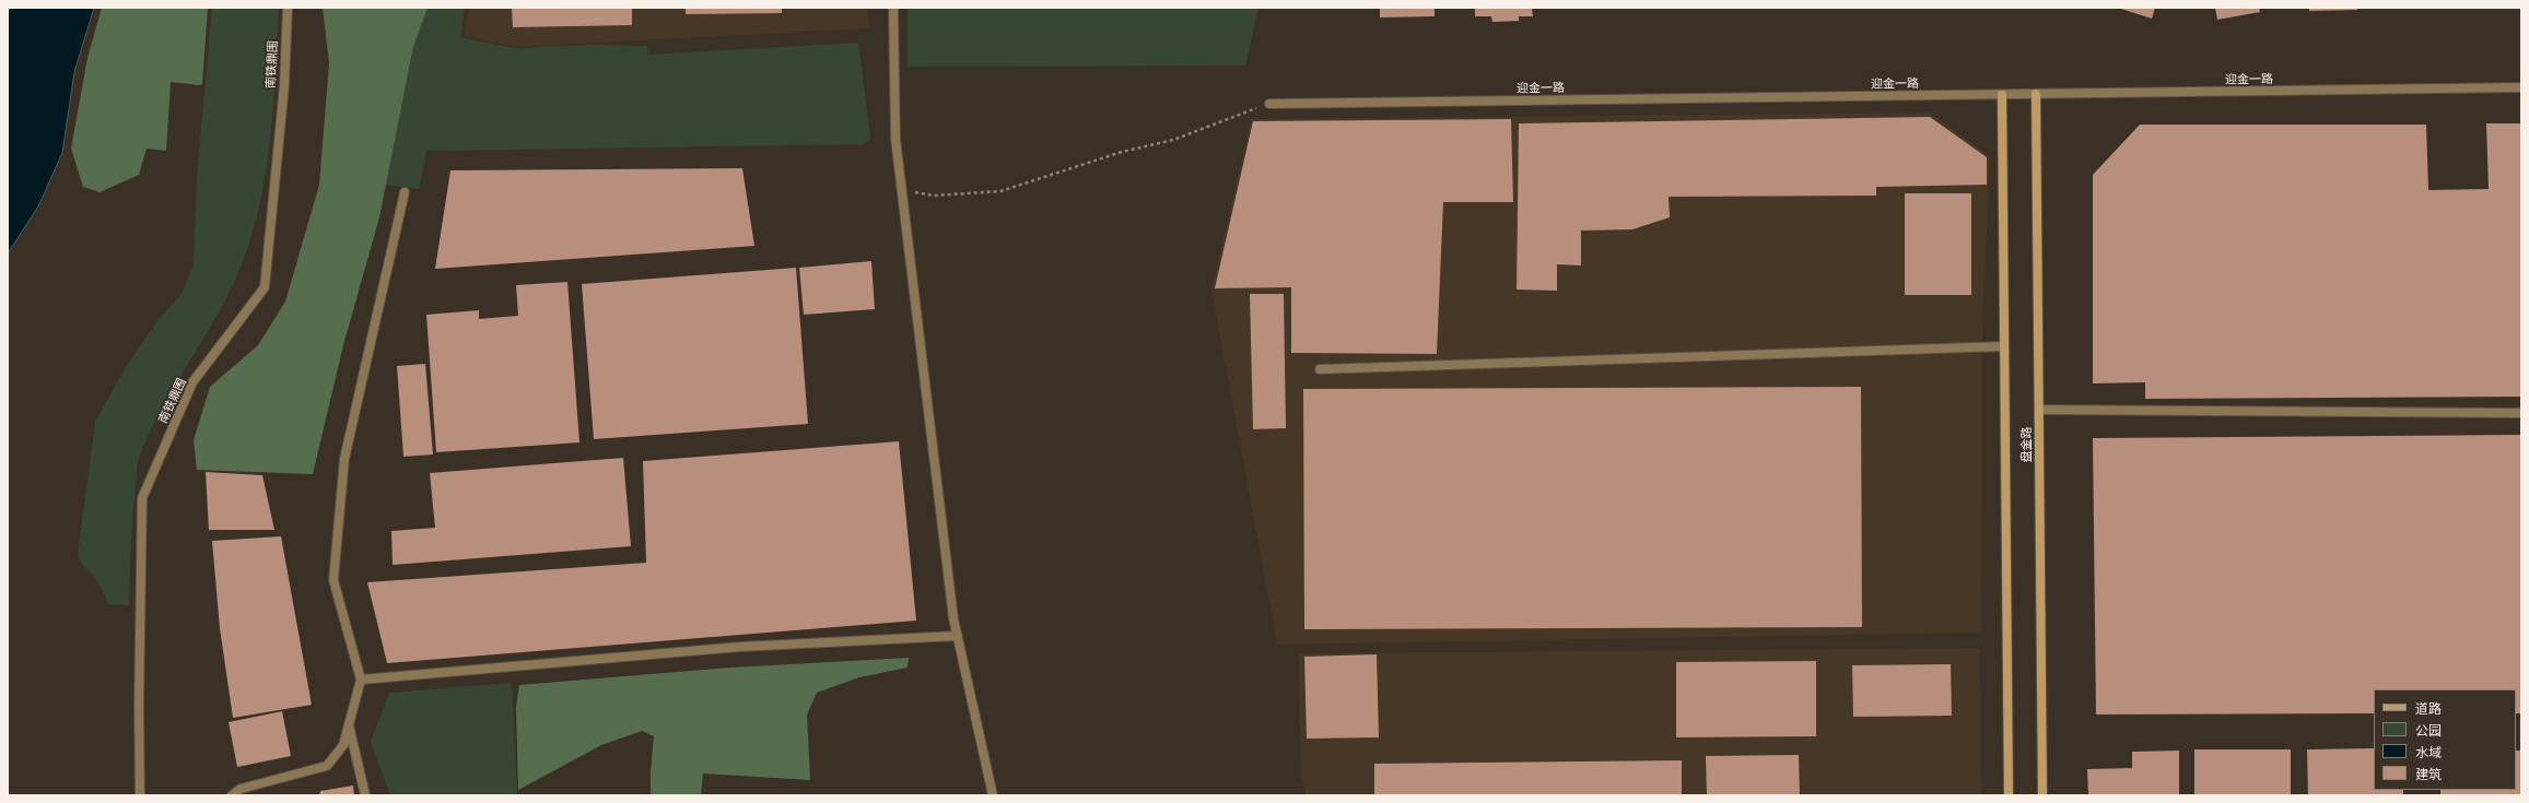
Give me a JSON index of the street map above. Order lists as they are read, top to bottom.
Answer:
{
  "streets": {
    "street": ["南铁鼎围", "迎金一路", "盘金路"]
  },
  "crossings": [
    ["迎金一路", "盘金路"]
  ],
  "legend": [
    "道路",
    "公园",
    "水域",
    "建筑"
  ]
}
